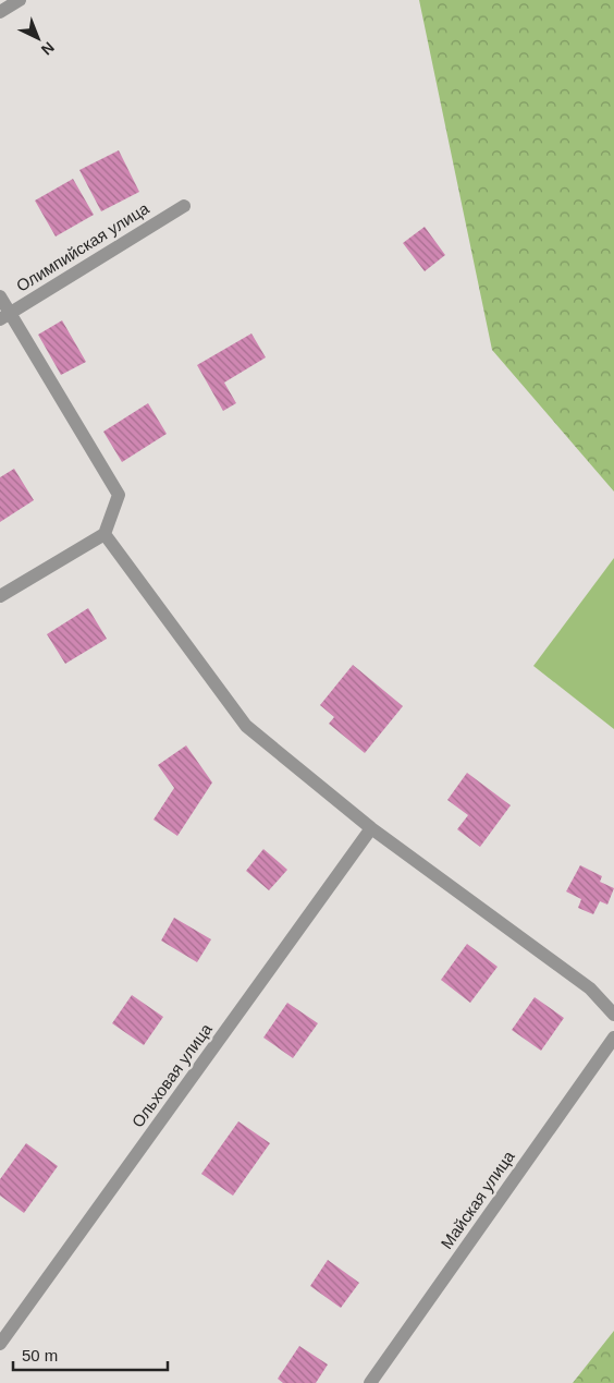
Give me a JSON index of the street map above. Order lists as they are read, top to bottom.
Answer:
{
  "streets": {
    "street": ["Олимпийская улица", "Ольховая улица", "Майская улица"]
  },
  "scale_bar": "50 m",
  "north": "bottom right"
}
